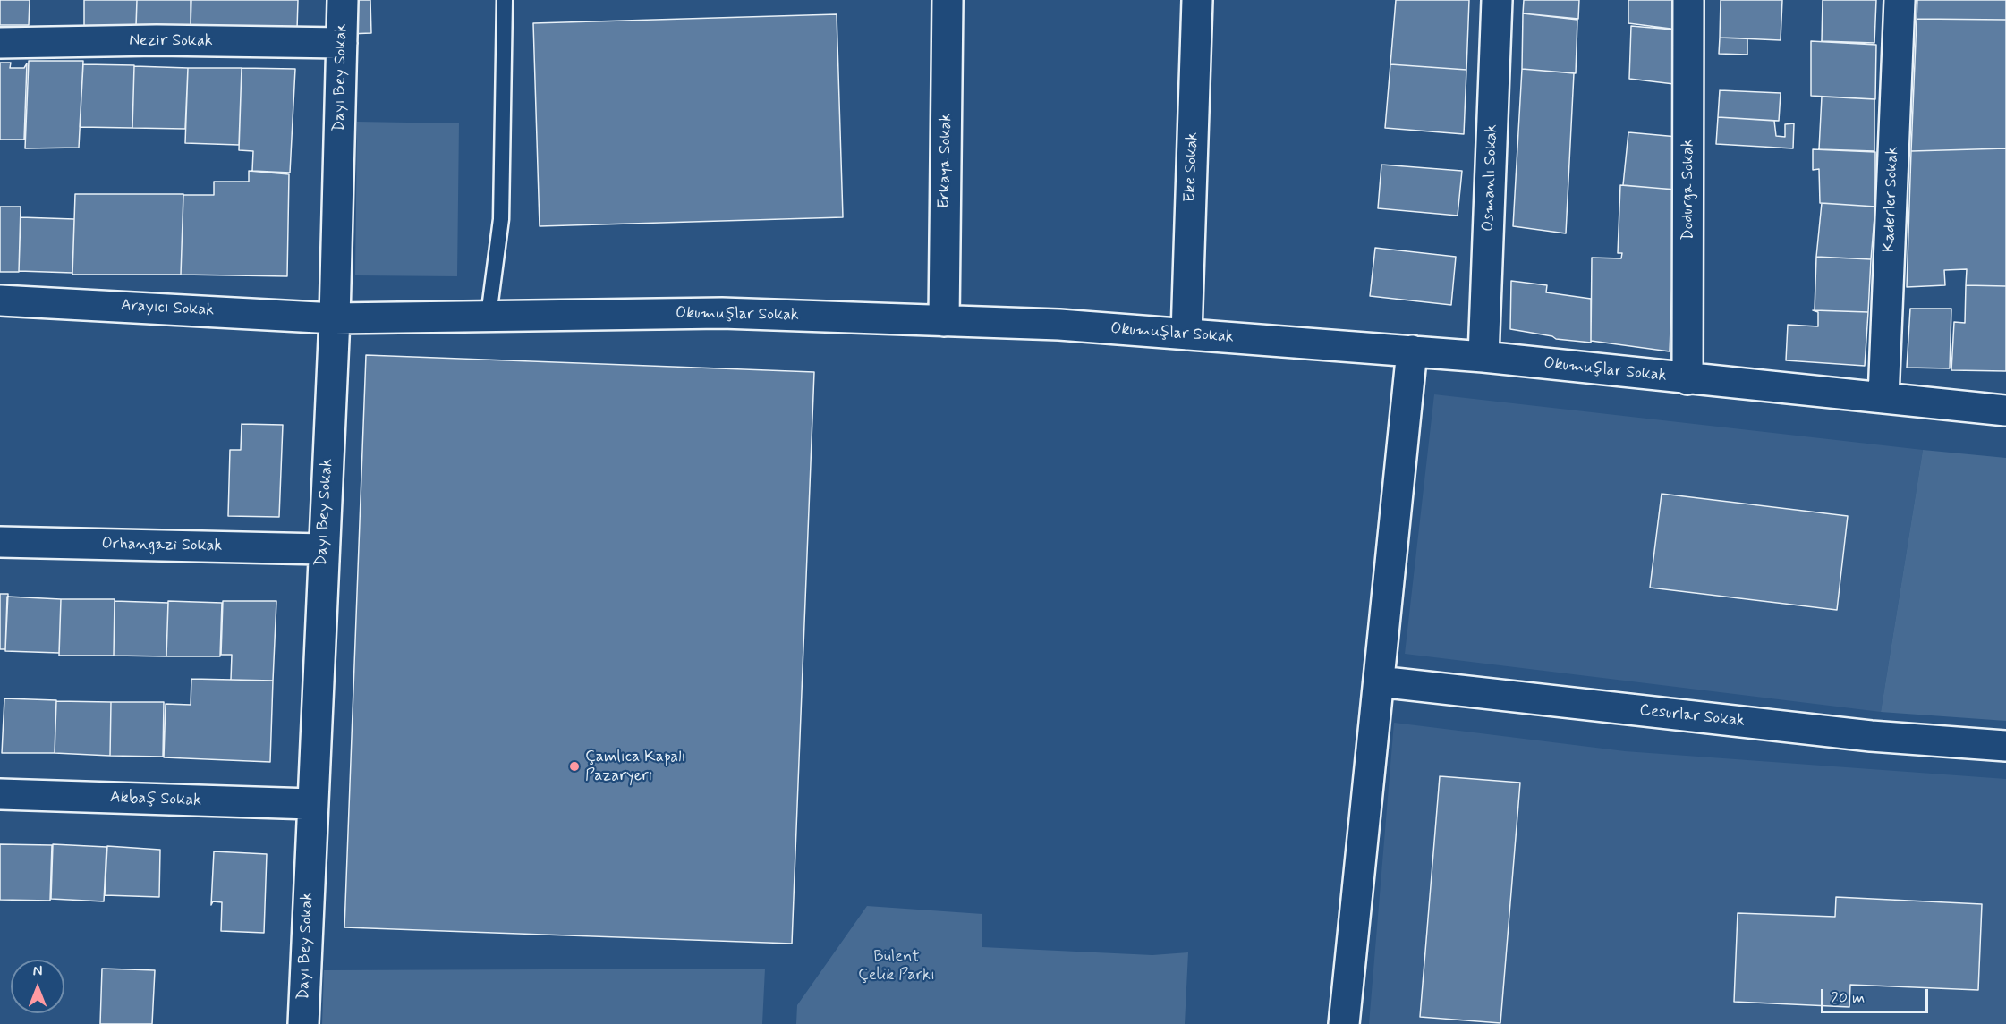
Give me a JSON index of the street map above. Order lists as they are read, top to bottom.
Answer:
{
  "streets": {
    "street": [
      "Nezir Sokak",
      "Dayı Bey Sokak",
      "Erkaya Sokak",
      "Eke Sokak",
      "Osmanlı Sokak",
      "Dodurga Sokak",
      "Kaderler Sokak",
      "Arayıcı Sokak",
      "Okumuşlar Sokak",
      "Orhangazi Sokak",
      "Cesurlar Sokak",
      "Akbaş Sokak"
    ]
  },
  "crossings": [
    ["Nezir Sokak", "Dayı Bey Sokak"],
    ["Dayı Bey Sokak", "Arayıcı Sokak"],
    ["Dayı Bey Sokak", "Okumuşlar Sokak"],
    ["Dayı Bey Sokak", "Orhangazi Sokak"],
    ["Dayı Bey Sokak", "Akbaş Sokak"],
    ["Erkaya Sokak", "Okumuşlar Sokak"],
    ["Eke Sokak", "Okumuşlar Sokak"],
    ["Osmanlı Sokak", "Okumuşlar Sokak"],
    ["Dodurga Sokak", "Okumuşlar Sokak"],
    ["Kaderler Sokak", "Okumuşlar Sokak"],
    ["Arayıcı Sokak", "Okumuşlar Sokak"]
  ],
  "parks": ["Bülent Çelik Parkı"],
  "places": ["Çamlıca Kapalı Pazaryeri"],
  "scale_bar": "20 m",
  "north": "top"
}
